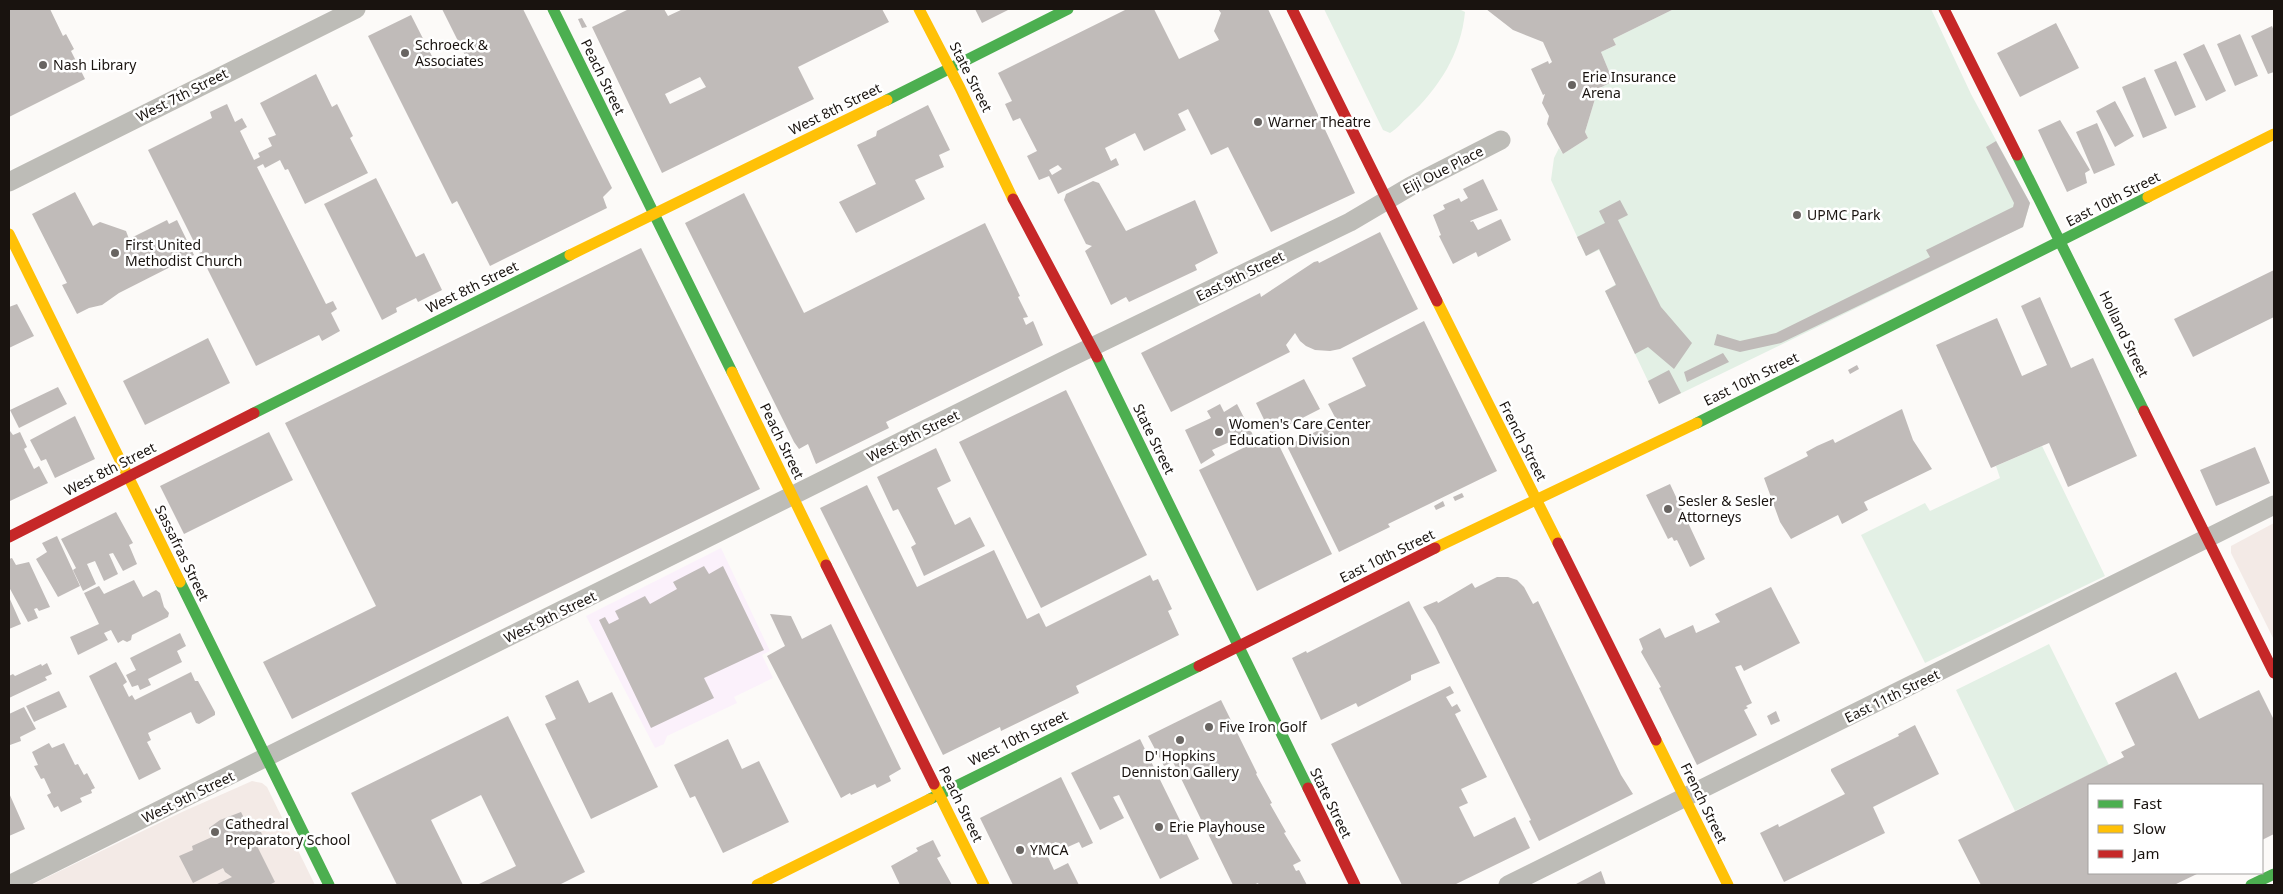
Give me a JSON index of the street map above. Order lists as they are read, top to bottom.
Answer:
{
  "streets": {
    "street": [
      "Peach Street",
      "State Street",
      "West 7th Street",
      "West 8th Street",
      "Eiji Oue Place",
      "East 10th Street",
      "East 9th Street",
      "Holland Street",
      "West 9th Street",
      "French Street",
      "Sassafras Street",
      "East 11th Street",
      "West 10th Street"
    ]
  },
  "crossings": [
    ["Peach Street", "West 8th Street"],
    ["Peach Street", "West 9th Street"],
    ["Peach Street", "West 10th Street"],
    ["State Street", "West 8th Street"],
    ["State Street", "East 10th Street"],
    ["State Street", "East 9th Street"],
    ["State Street", "West 9th Street"],
    ["State Street", "West 10th Street"],
    ["West 8th Street", "Sassafras Street"],
    ["Eiji Oue Place", "East 9th Street"],
    ["Eiji Oue Place", "French Street"],
    ["East 10th Street", "Holland Street"],
    ["East 10th Street", "French Street"],
    ["East 10th Street", "West 10th Street"],
    ["East 9th Street", "West 9th Street"],
    ["East 9th Street", "French Street"],
    ["Holland Street", "East 11th Street"],
    ["West 9th Street", "Sassafras Street"],
    ["French Street", "East 11th Street"]
  ],
  "places": [
    "Schroeck & Associates",
    "Nash Library",
    "Erie Insurance Arena",
    "Warner Theatre",
    "UPMC Park",
    "First United Methodist Church",
    "Women's Care Center Education Division",
    "Sesler & Sesler Attorneys",
    "Five Iron Golf",
    "D' Hopkins Denniston Gallery",
    "Erie Playhouse",
    "Cathedral Preparatory School",
    "YMCA"
  ],
  "legend": ["Fast", "Slow", "Jam"]
}
